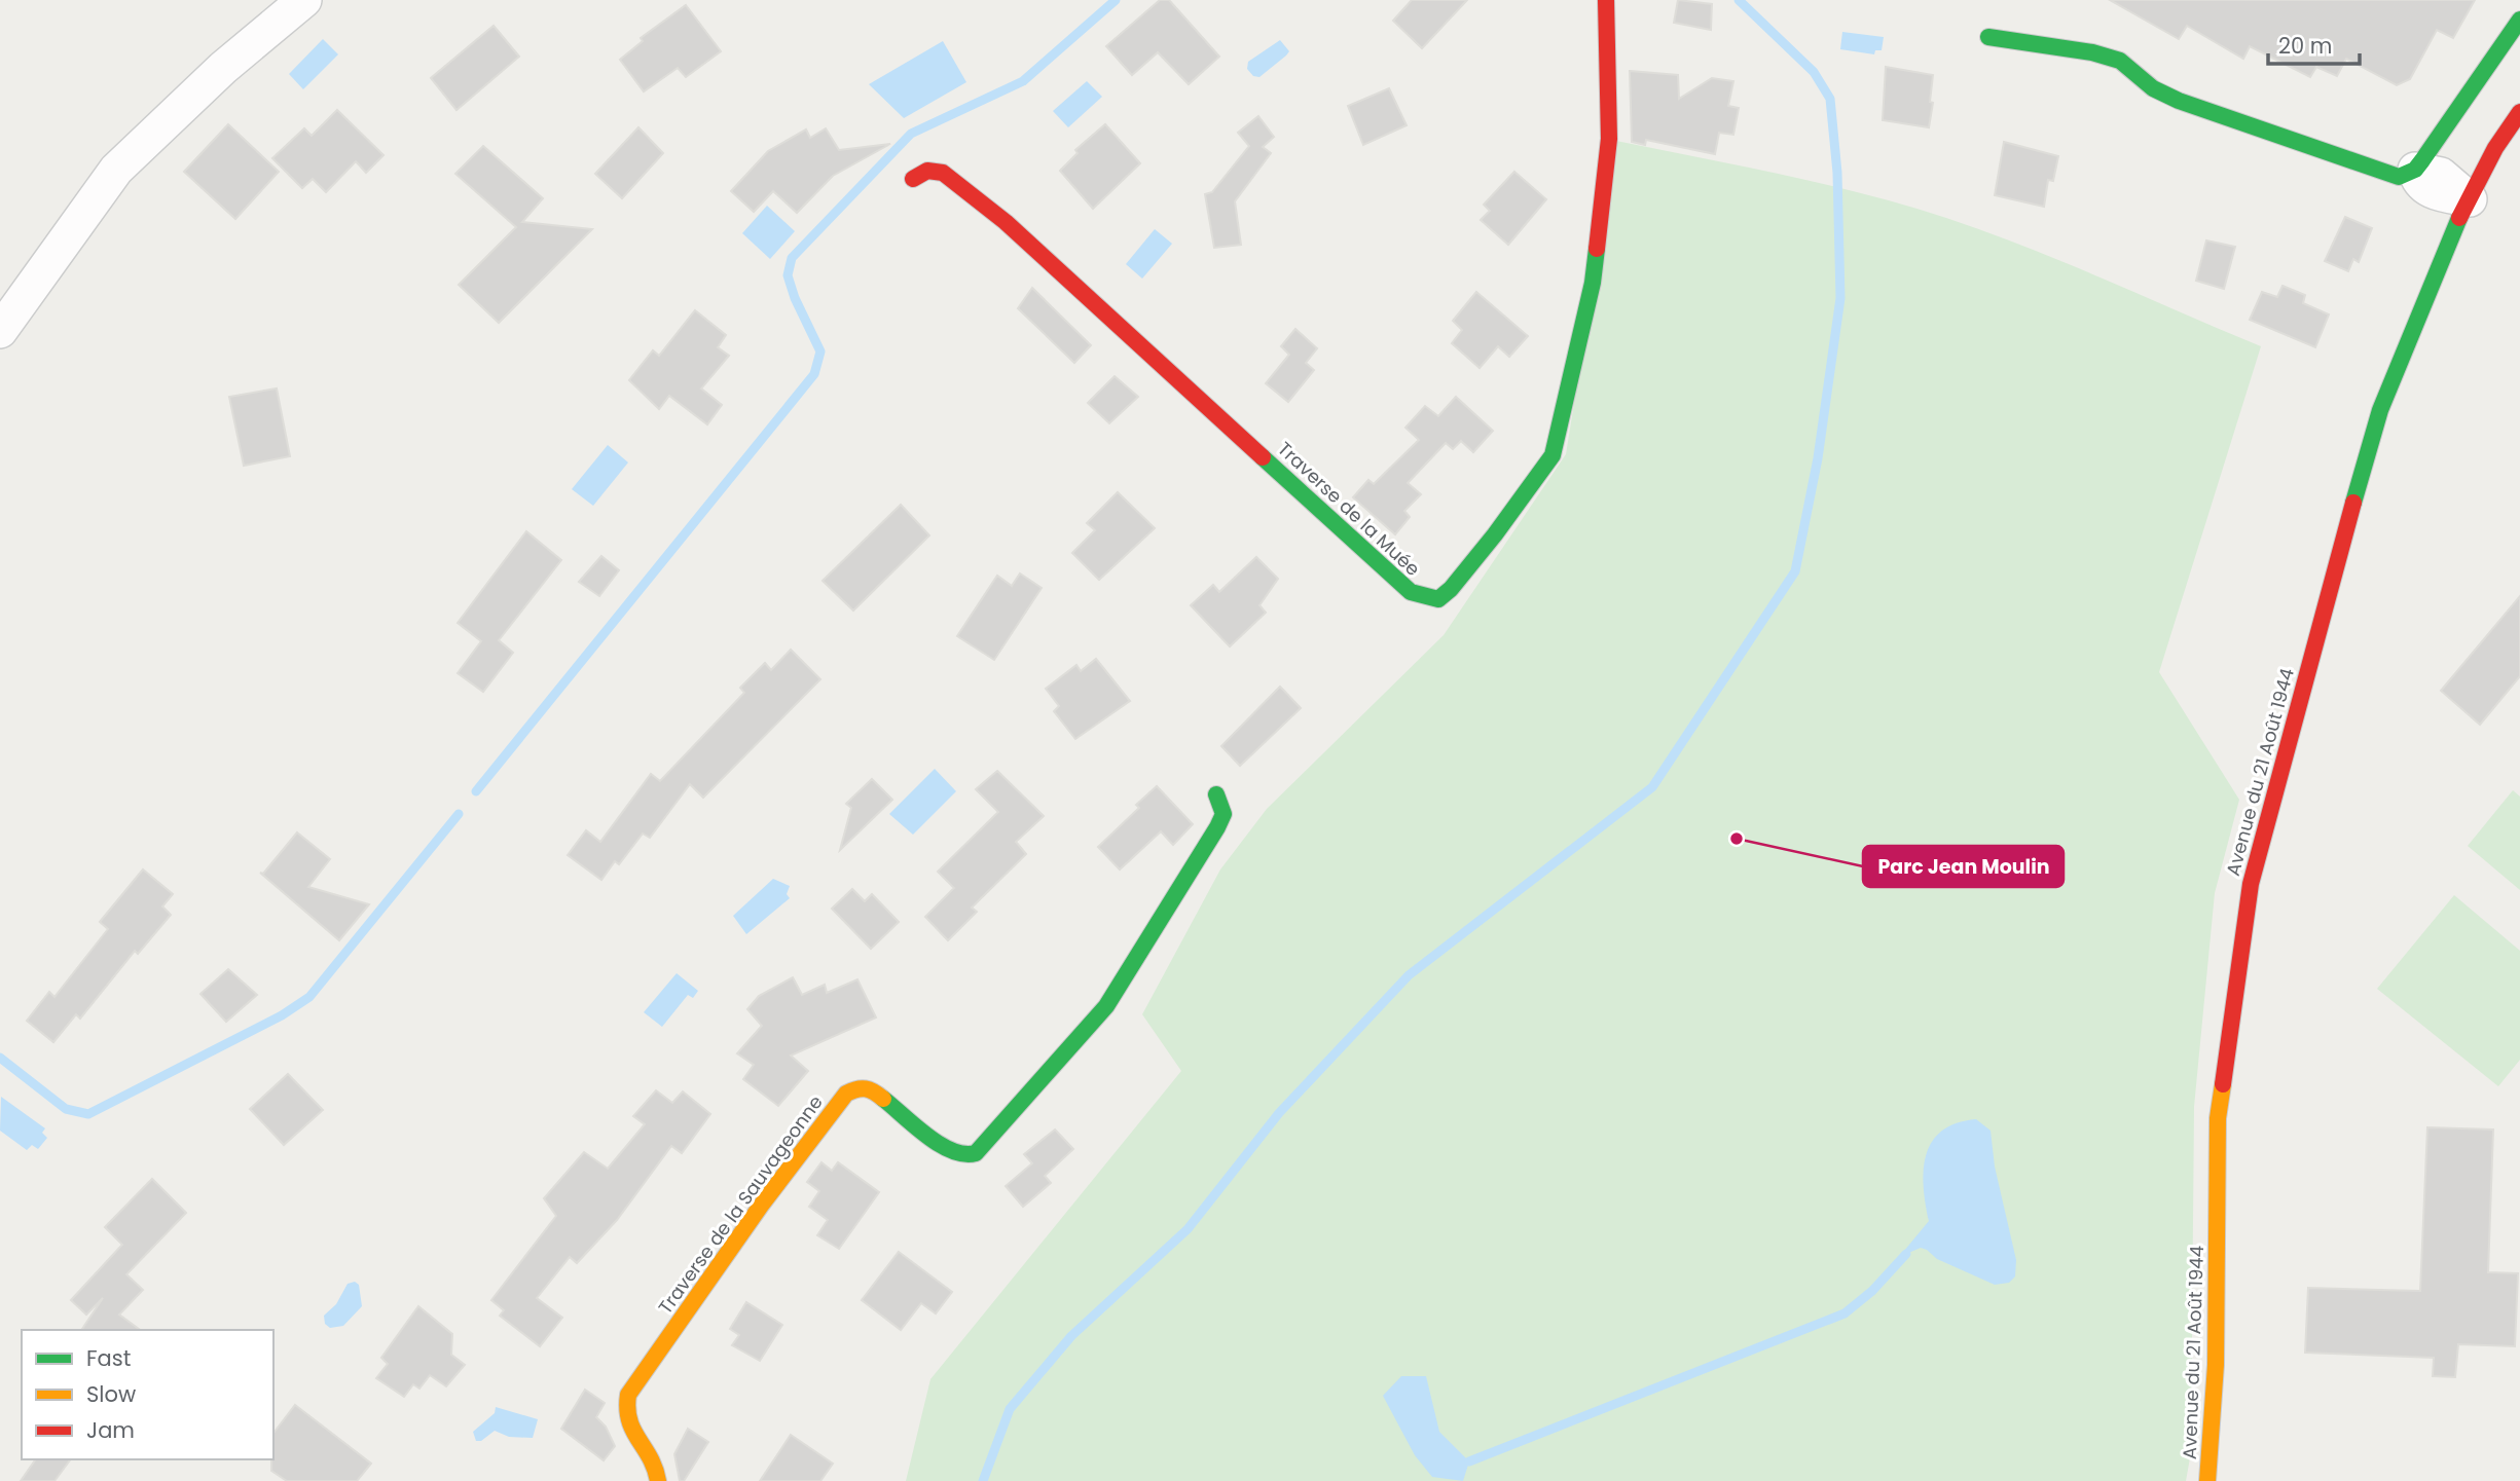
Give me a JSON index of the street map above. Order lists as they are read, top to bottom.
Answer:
{
  "streets": {
    "street": ["Traverse de la Muée", "Avenue du 21 Août 1944", "Traverse de la Sauvageonne"]
  },
  "places": ["Parc Jean Moulin"],
  "legend": ["Fast", "Slow", "Jam"],
  "scale_bar": "20 m"
}
